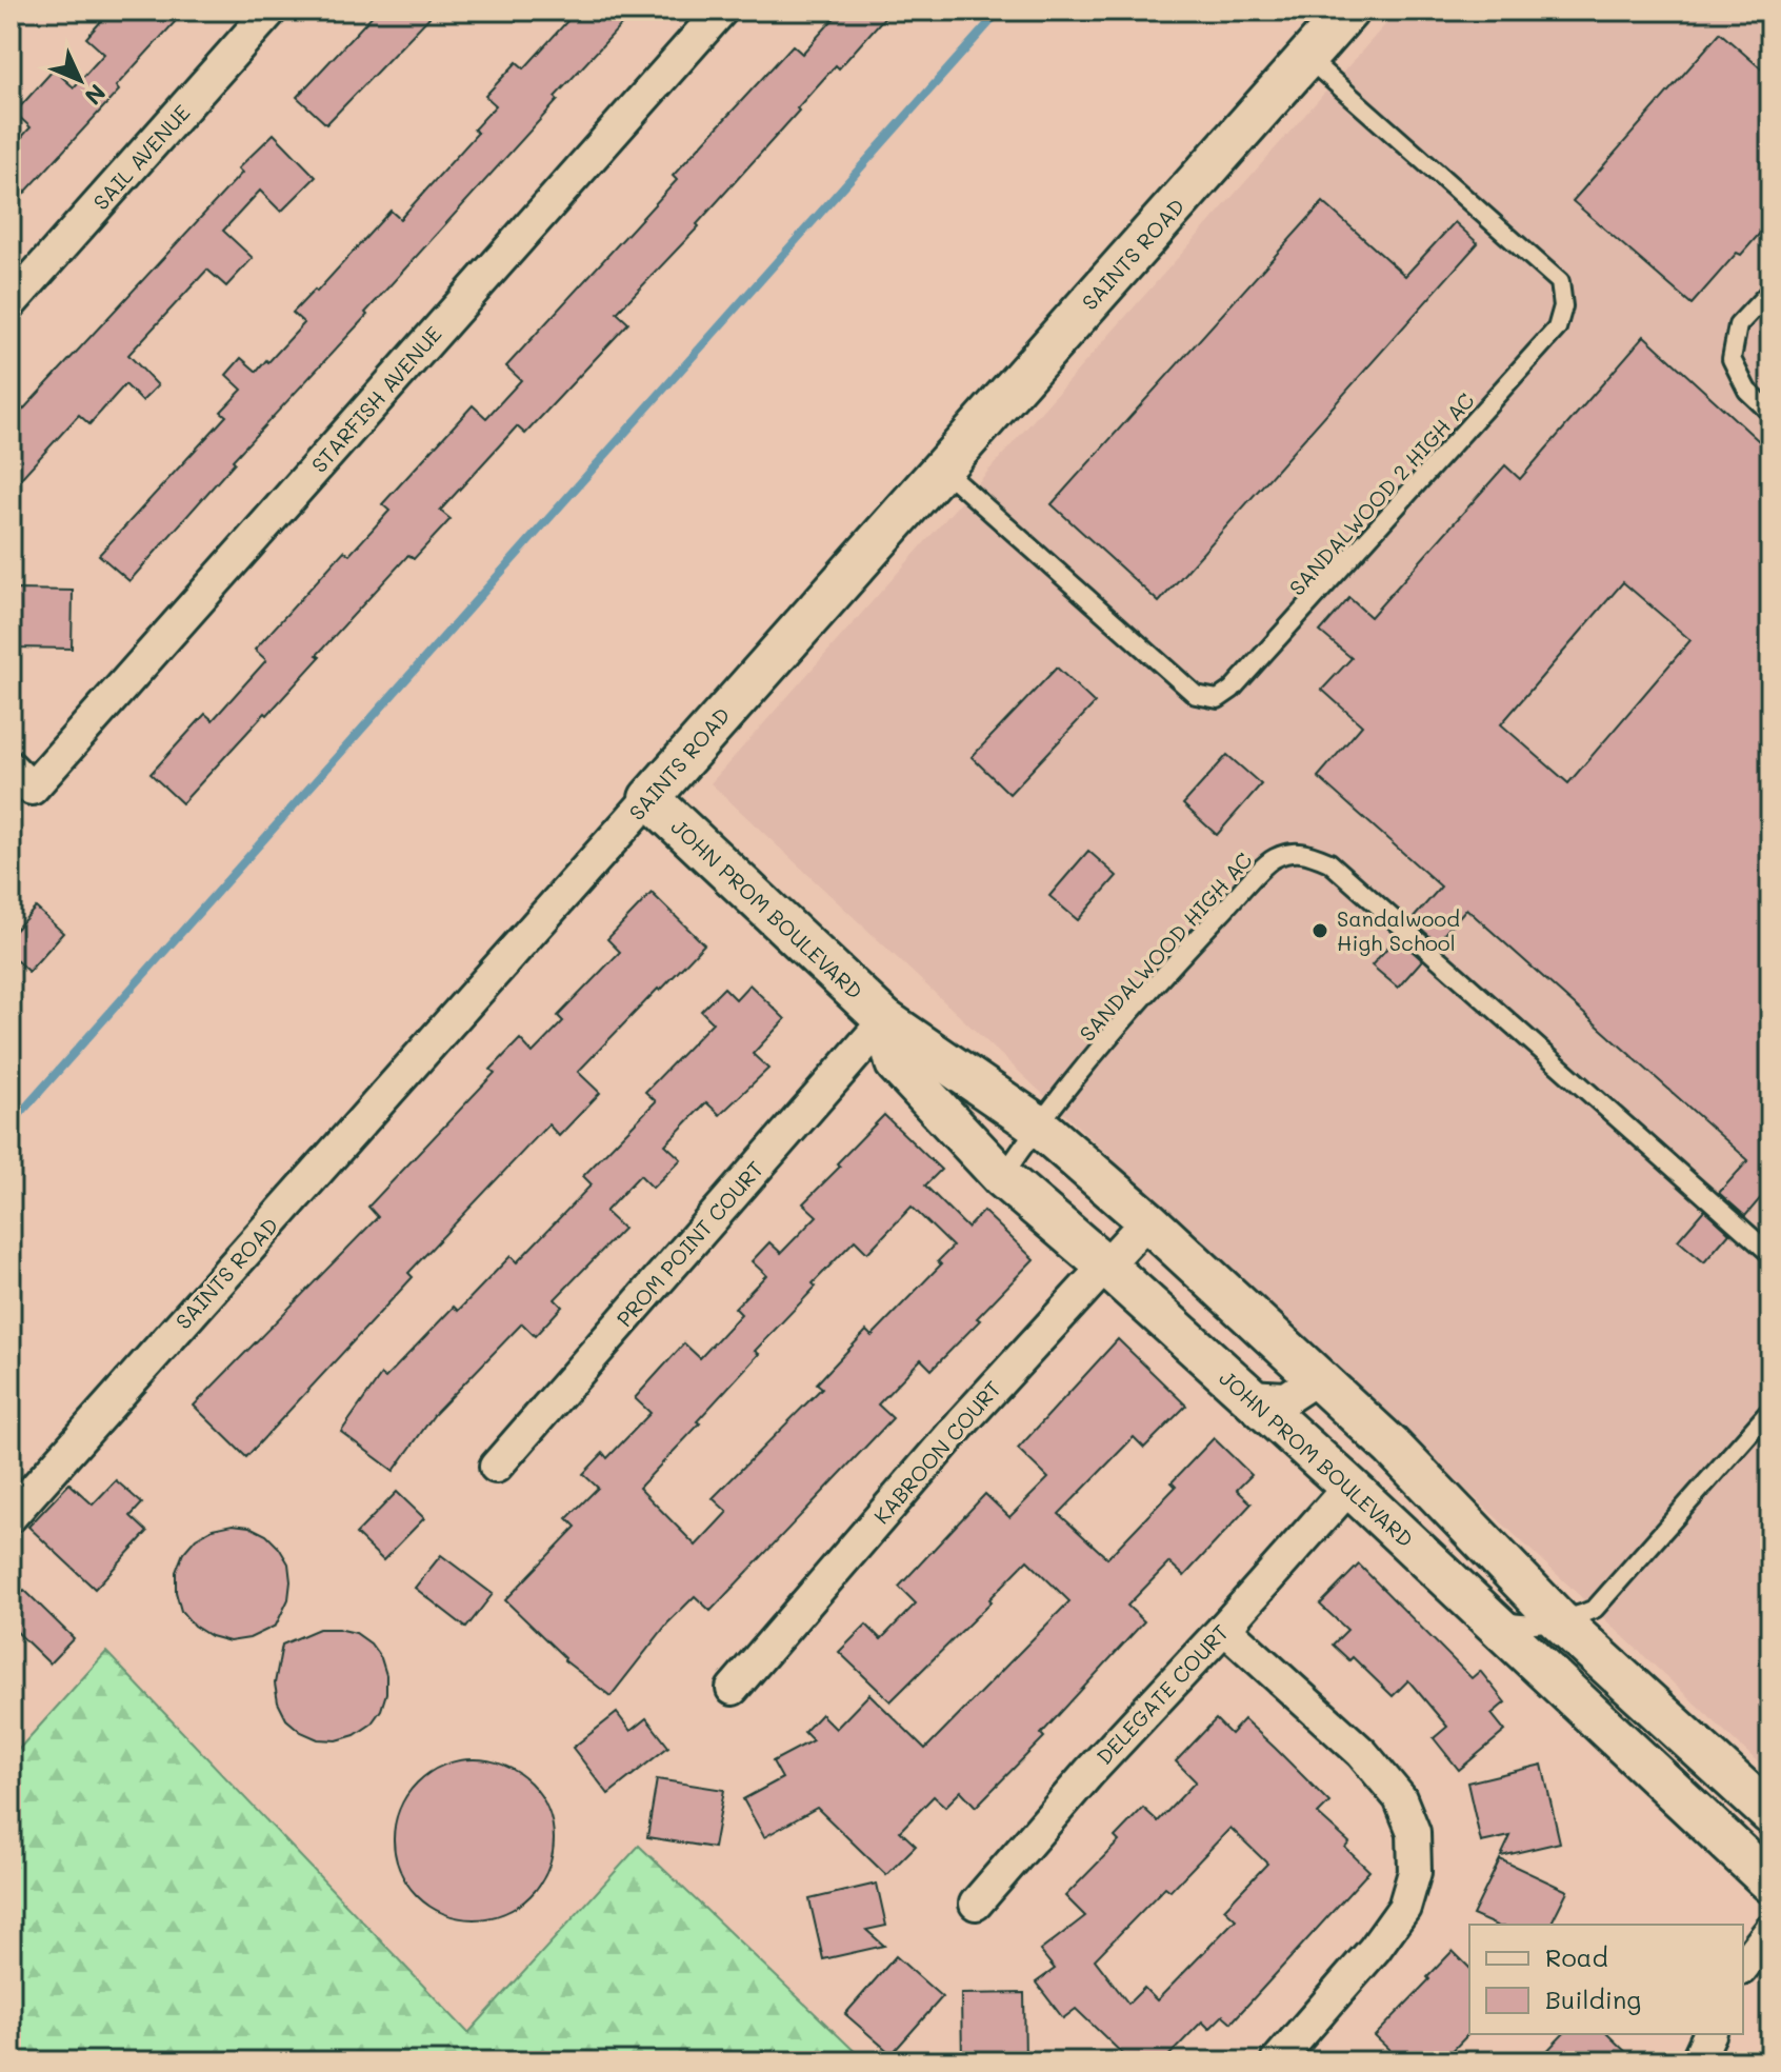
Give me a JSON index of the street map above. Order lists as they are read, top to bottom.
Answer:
{
  "streets": {
    "street": [
      "SAIL AVENUE",
      "SAINTS ROAD",
      "STARFISH AVENUE",
      "JOHN PROM BOULEVARD",
      "PROM POINT COURT",
      "KABROON COURT",
      "DELEGATE COURT"
    ],
    "lane": ["SANDALWOOD 2 HIGH AC", "SANDALWOOD HIGH AC"]
  },
  "crossings": [
    ["SAINTS ROAD", "SANDALWOOD 2 HIGH AC"],
    ["SAINTS ROAD", "JOHN PROM BOULEVARD"],
    ["JOHN PROM BOULEVARD", "SANDALWOOD HIGH AC"],
    ["JOHN PROM BOULEVARD", "PROM POINT COURT"],
    ["JOHN PROM BOULEVARD", "KABROON COURT"],
    ["JOHN PROM BOULEVARD", "DELEGATE COURT"]
  ],
  "places": ["Sandalwood High School"],
  "legend": ["Road", "Building"],
  "north": "bottom right"
}
